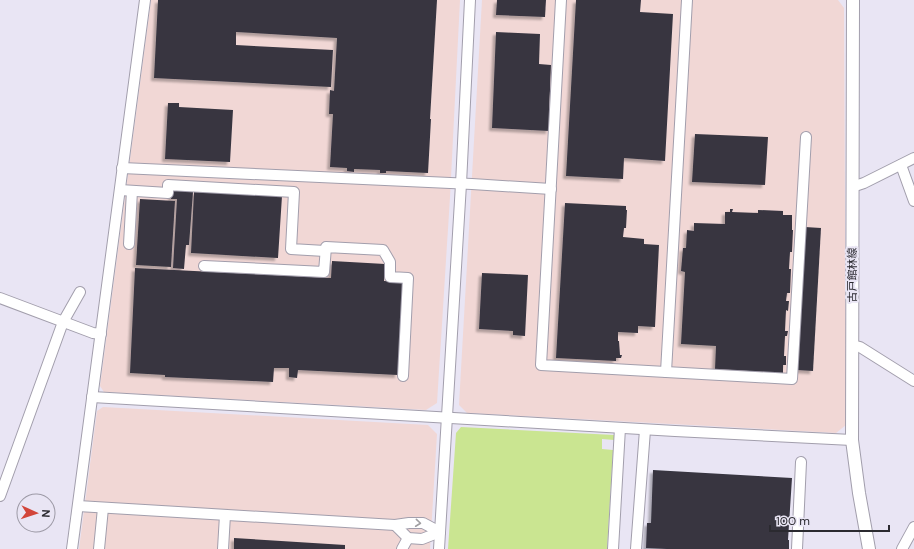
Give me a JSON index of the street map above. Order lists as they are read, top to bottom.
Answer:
{
  "streets": {
    "main road": ["古戸館林線"]
  },
  "scale_bar": "100 m",
  "north": "right"
}
